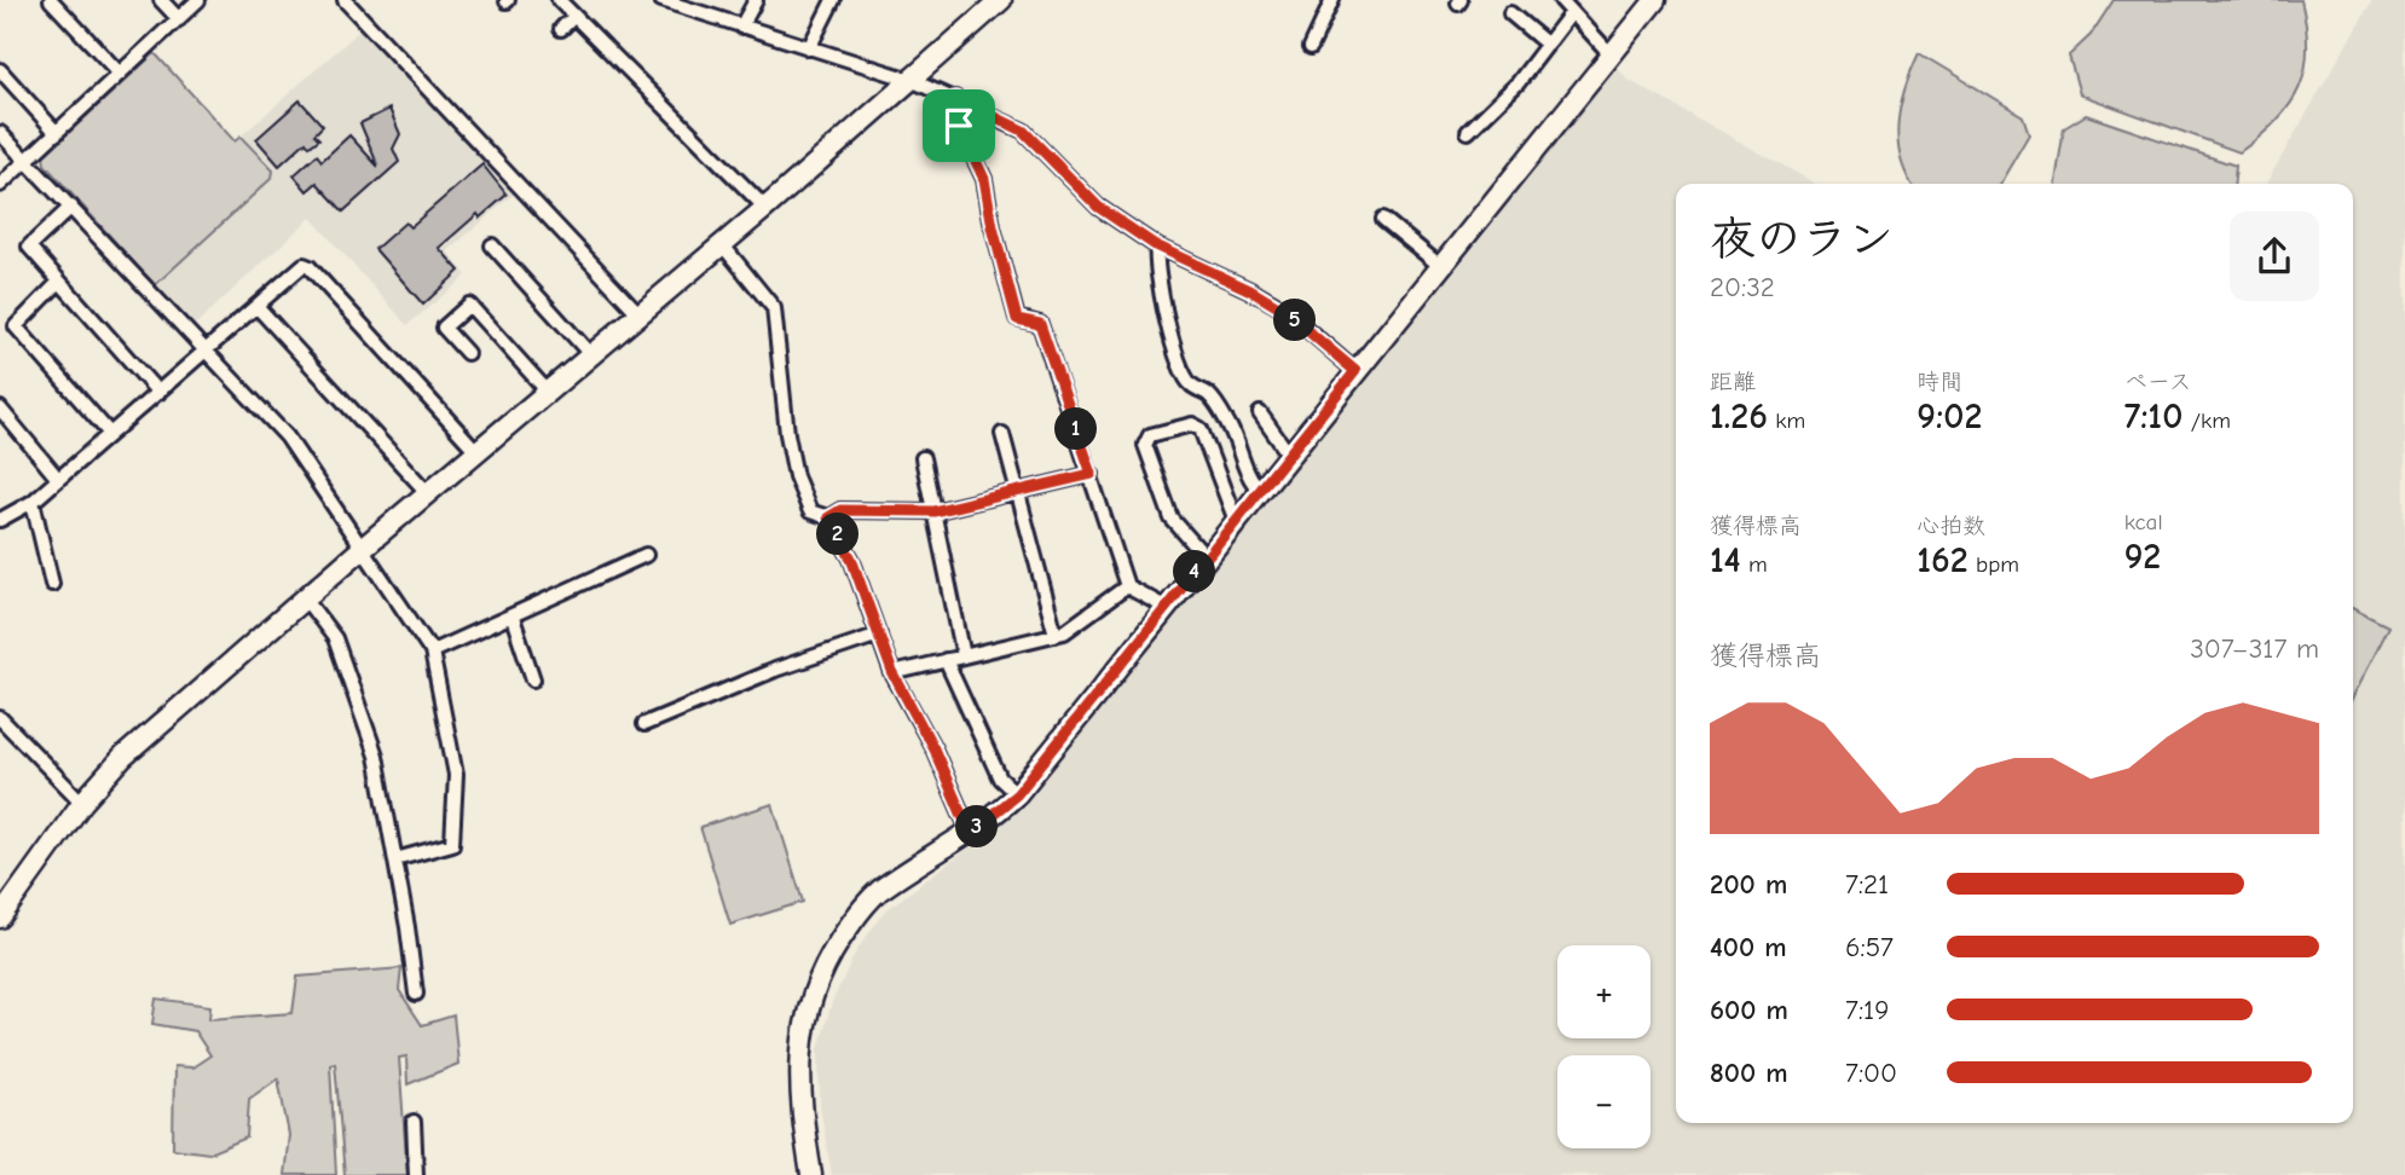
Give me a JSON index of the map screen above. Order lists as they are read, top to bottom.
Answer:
{
  "page": {
    "heading": ["夜のラン", "20:32"],
    "pins": [
      "5",
      "1",
      "2",
      "4",
      "3"
    ],
    "stats": [
      ["距離", "1.26 km"],
      ["時間", "9:02"],
      ["ペース", "7:10 /km"],
      ["獲得標高", "14 m"],
      ["心拍数", "162 bpm"],
      ["kcal", "92"]
    ],
    "chart": ["獲得標高", "307–317 m"],
    "list": [
      {
        "name": "200 m",
        "note": "7:21"
      },
      {
        "name": "400 m",
        "note": "6:57"
      },
      {
        "name": "600 m",
        "note": "7:19"
      },
      {
        "name": "800 m",
        "note": "7:00"
      }
    ],
    "map_buttons": ["+", "−"]
  }
}
